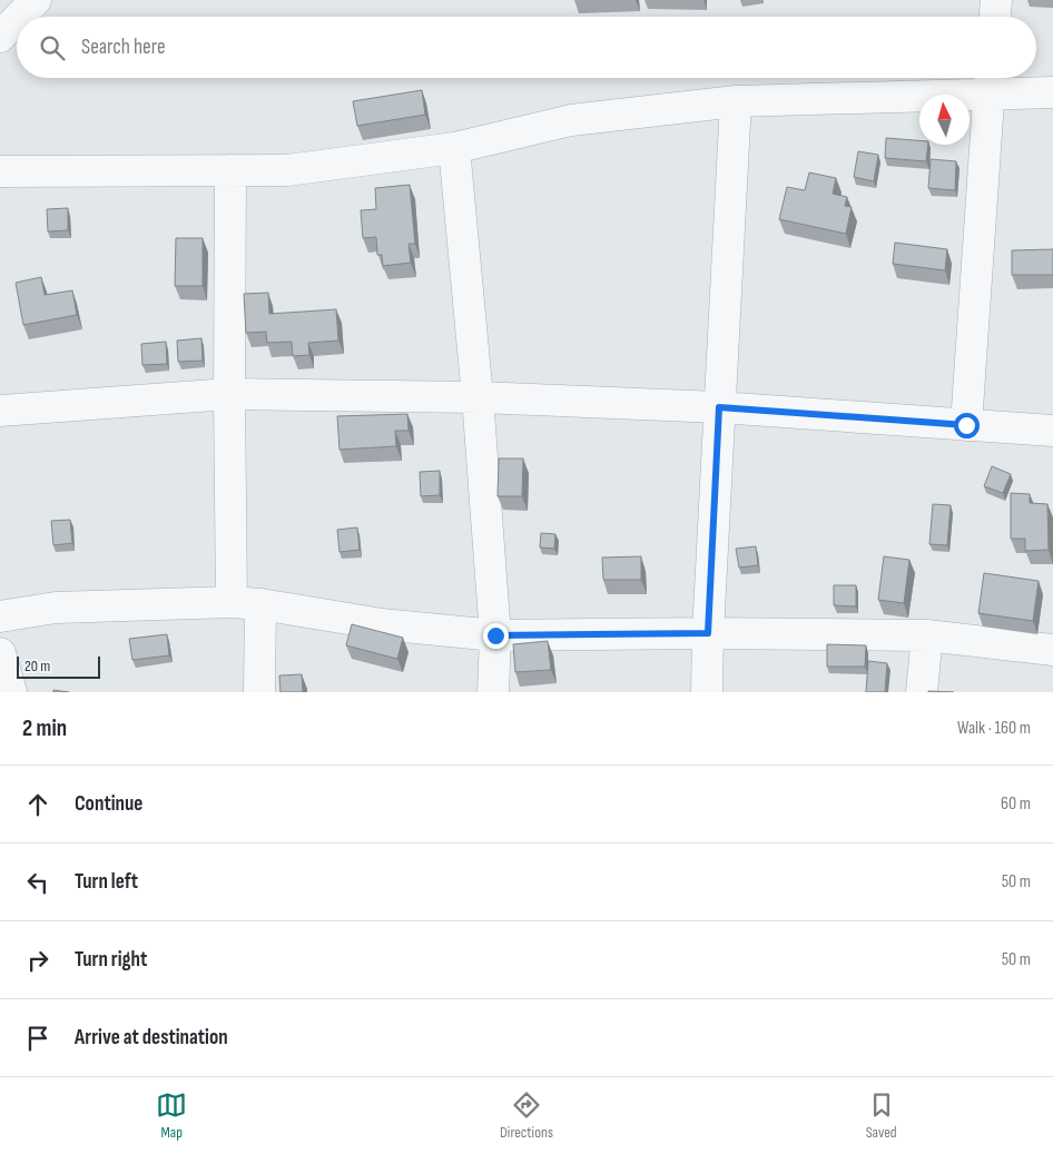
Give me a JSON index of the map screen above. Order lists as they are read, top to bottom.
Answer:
{
  "scale_bar": "20 m",
  "north": "top",
  "page": {
    "search": "Search here",
    "scale": "20 m",
    "heading": ["2 min", "Walk · 160 m"],
    "list": [
      ["Continue", "60 m"],
      ["Turn left", "50 m"],
      ["Turn right", "50 m"],
      "Arrive at destination"
    ],
    "nav": ["Map", "Directions", "Saved"]
  }
}
